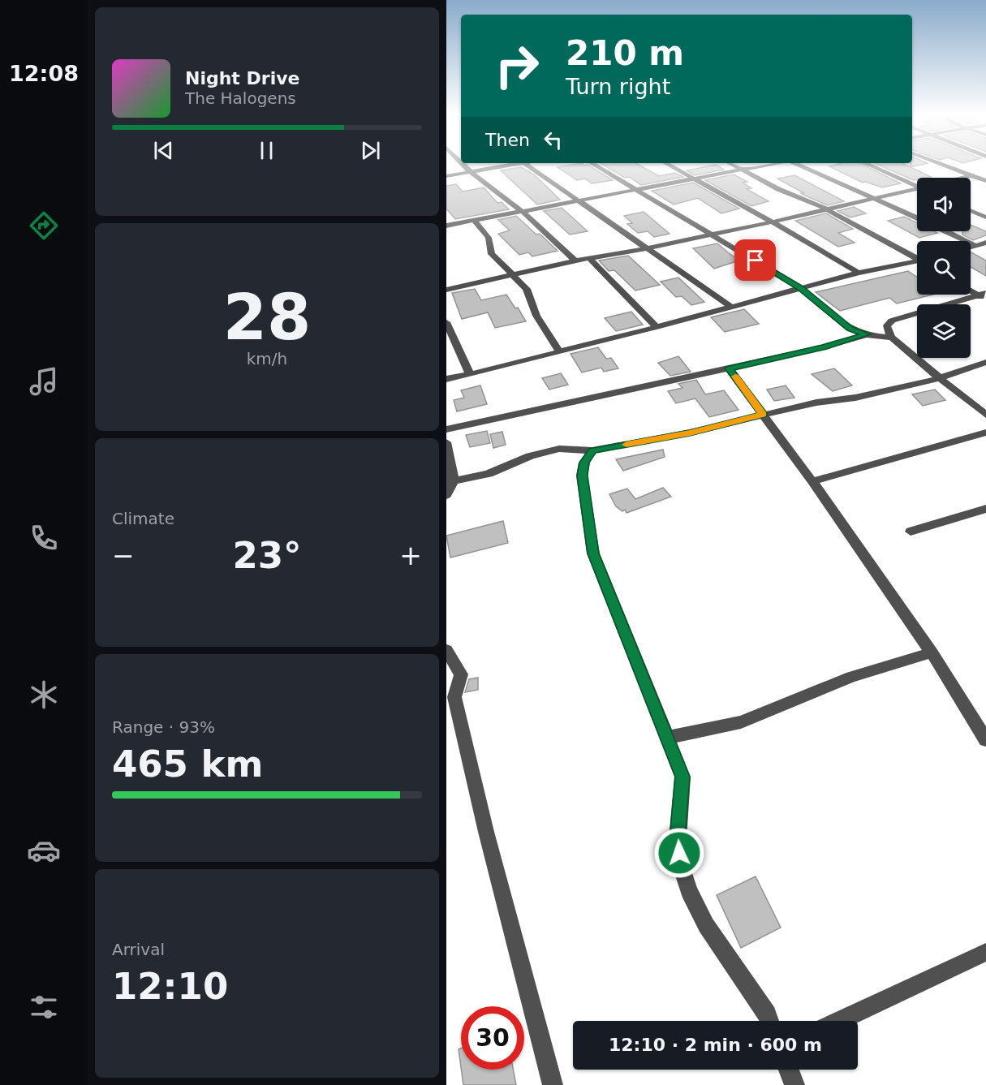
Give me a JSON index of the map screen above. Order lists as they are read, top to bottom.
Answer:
{
  "page": {
    "tabs": "12:08",
    "turn": ["210 m", "Turn right"],
    "song": ["Night Drive", "The Halogens"],
    "then": "Then",
    "tile": [
      ["28", "km/h"],
      "Climate",
      ["Range · 93%", "465 km"],
      ["Arrival", "12:10"]
    ],
    "heat": ["−", "23°", "+"],
    "limit": "30",
    "trip": "12:10 · 2 min · 600 m"
  }
}
